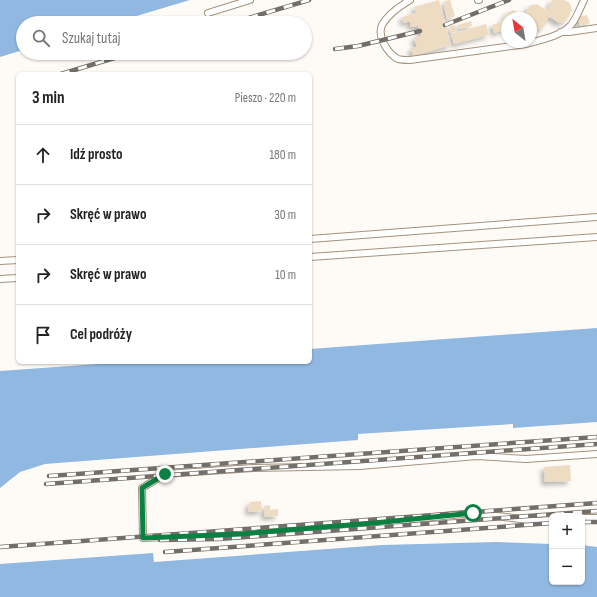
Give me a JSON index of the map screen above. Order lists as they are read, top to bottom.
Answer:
{
  "north": "top left",
  "page": {
    "search": "Szukaj tutaj",
    "heading": ["3 min", "Pieszo · 220 m"],
    "list": [
      ["Idź prosto", "180 m"],
      ["Skręć w prawo", "30 m"],
      ["Skręć w prawo", "10 m"],
      "Cel podróży"
    ],
    "map_buttons": ["+", "−"]
  }
}
